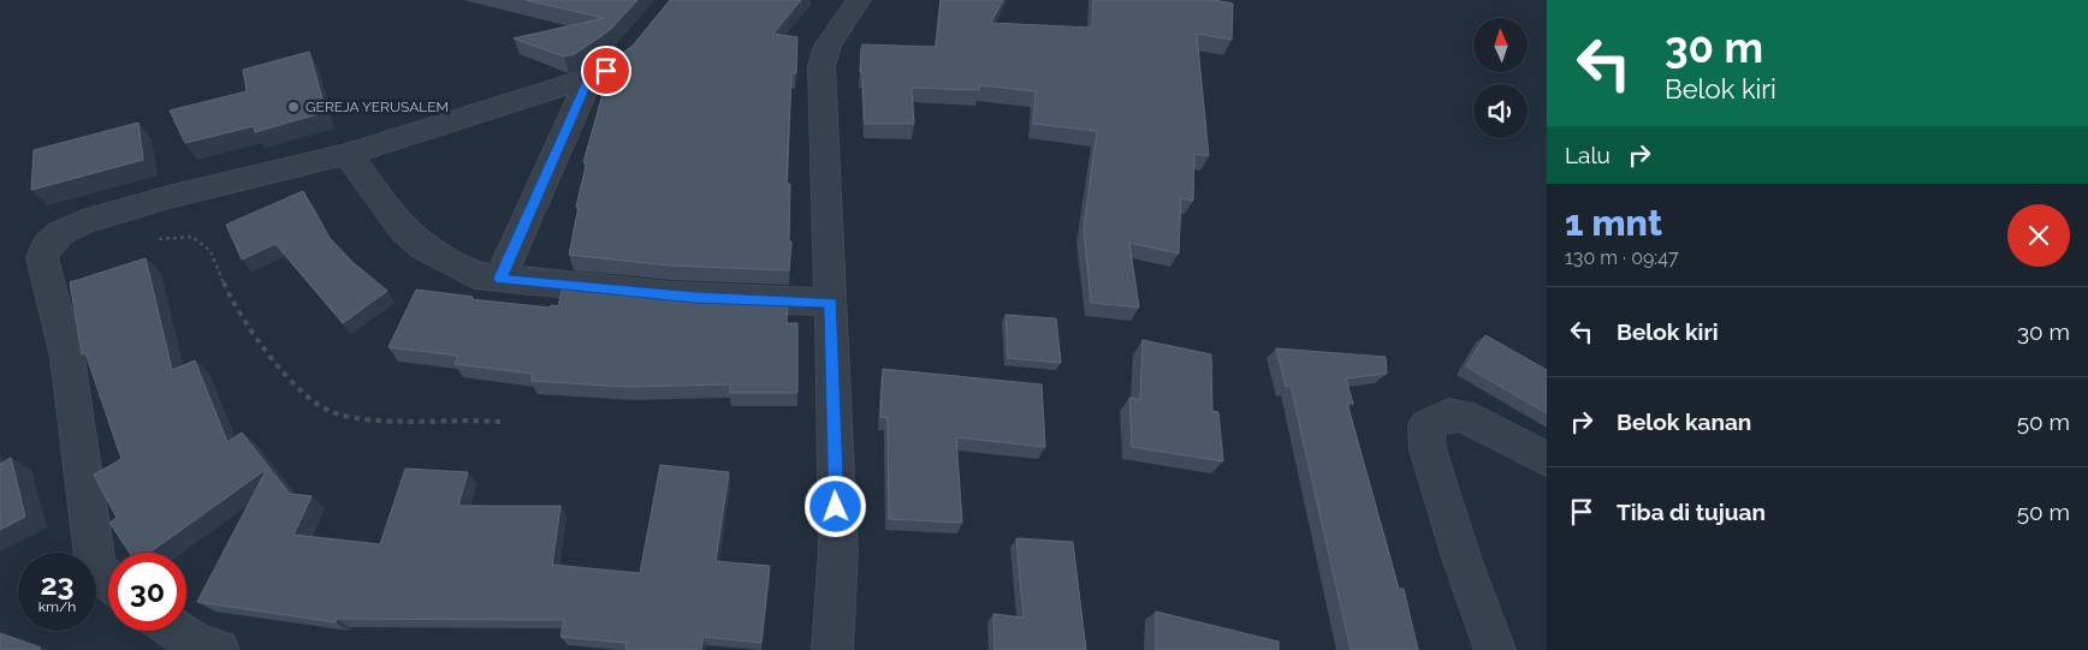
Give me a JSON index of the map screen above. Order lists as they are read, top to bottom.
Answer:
{
  "places": ["GEREJA YERUSALEM"],
  "north": "top",
  "page": {
    "turn": ["30 m", "Belok kiri"],
    "then": "Lalu",
    "heading": ["1 mnt", "130 m · 09:47"],
    "list": [
      {
        "name": "Belok kiri",
        "value": "30 m"
      },
      {
        "name": "Belok kanan",
        "value": "50 m"
      },
      {
        "name": "Tiba di tujuan",
        "value": "50 m"
      }
    ],
    "speed": "23 km/h",
    "limit": "30"
  }
}
